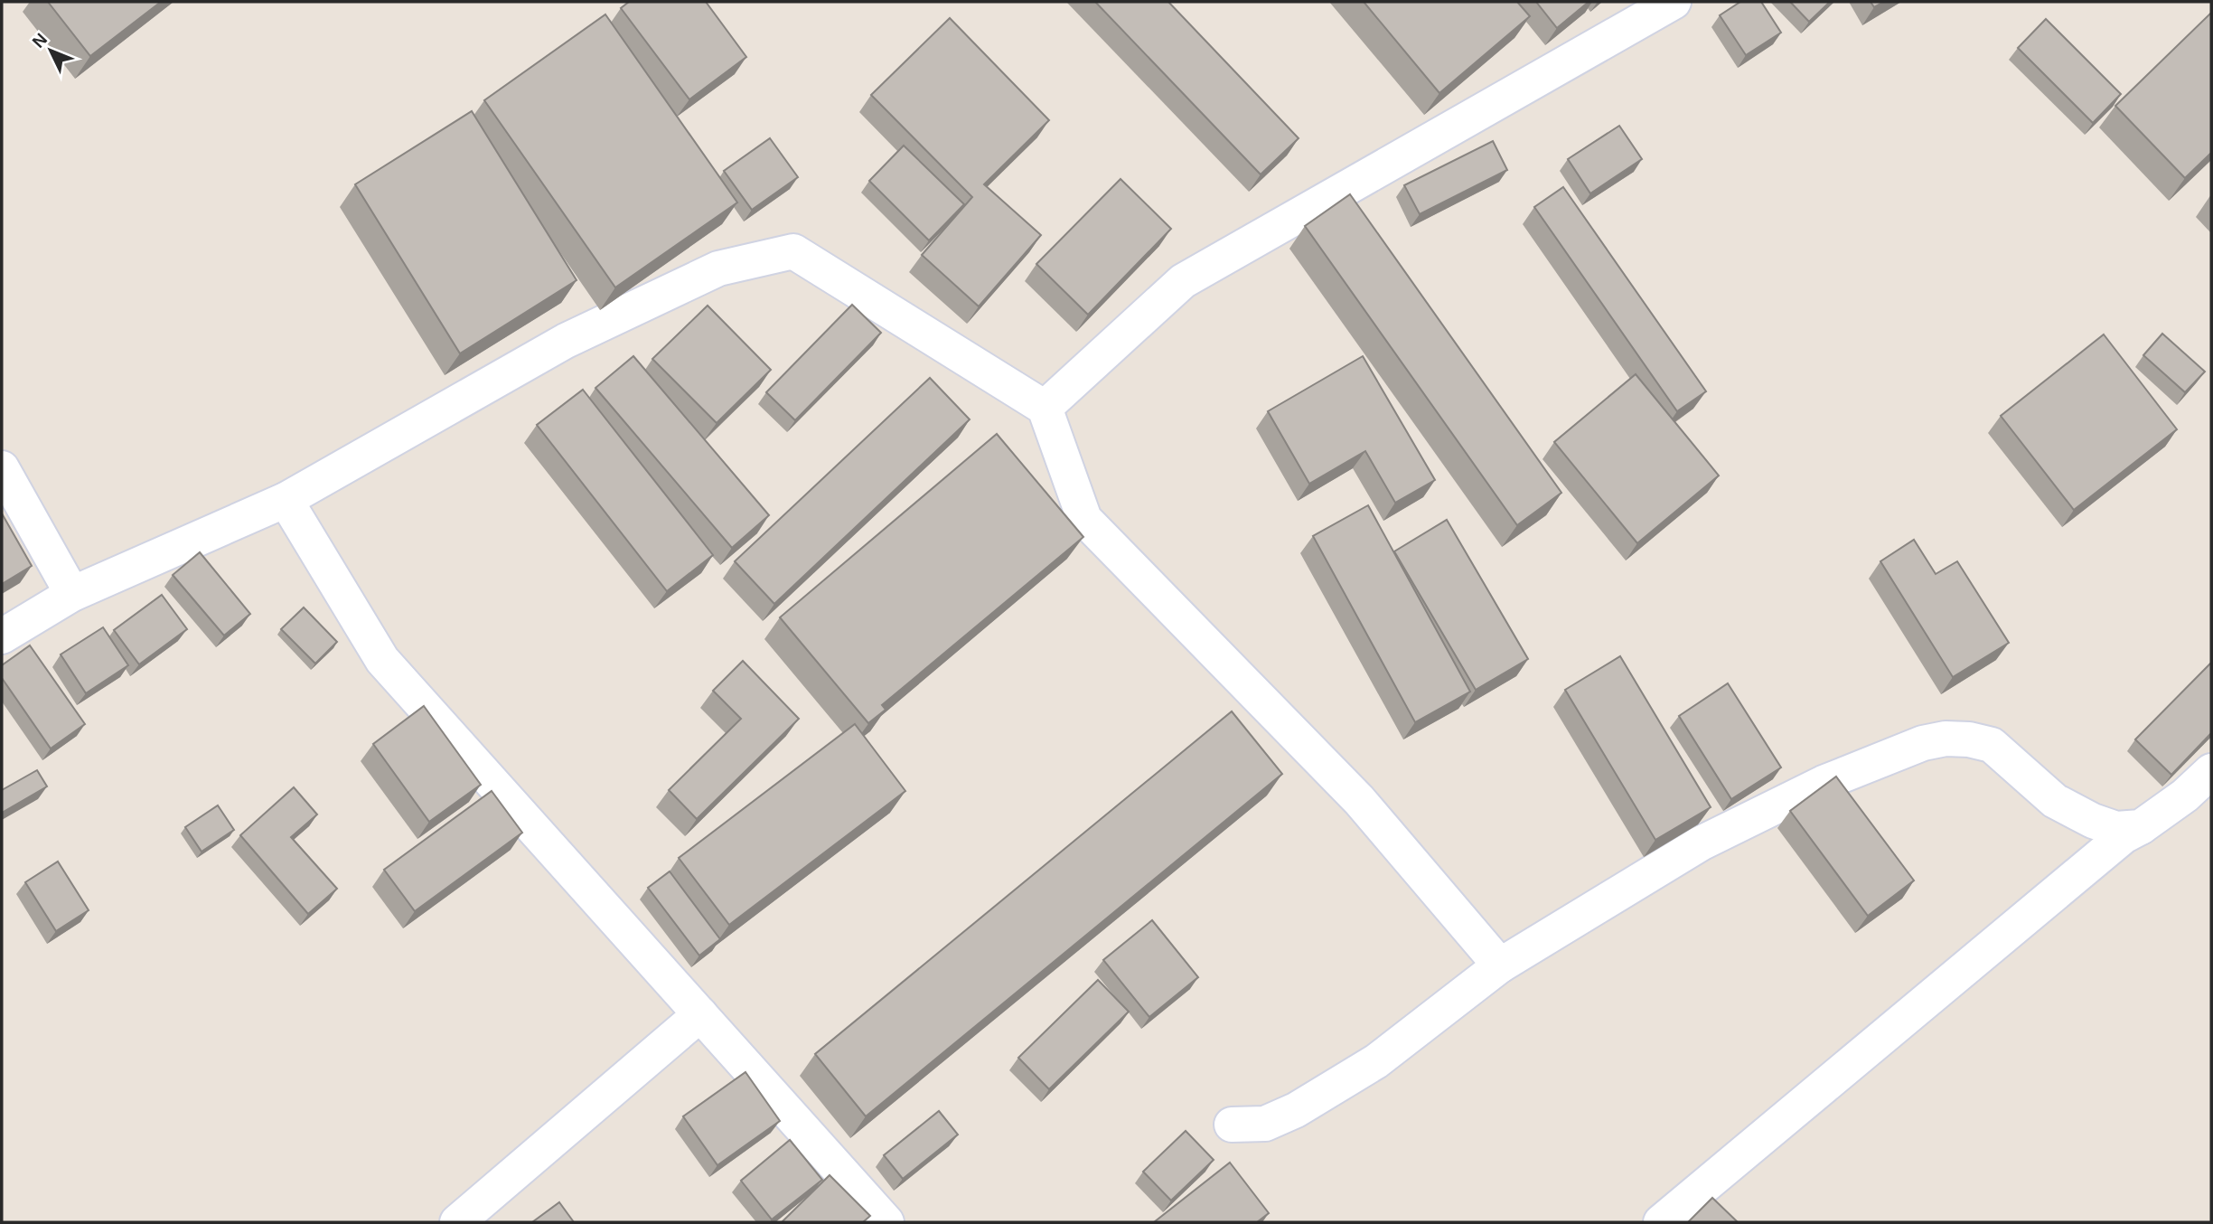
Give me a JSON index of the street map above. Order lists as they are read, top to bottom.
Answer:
{
  "north": "top left"
}
